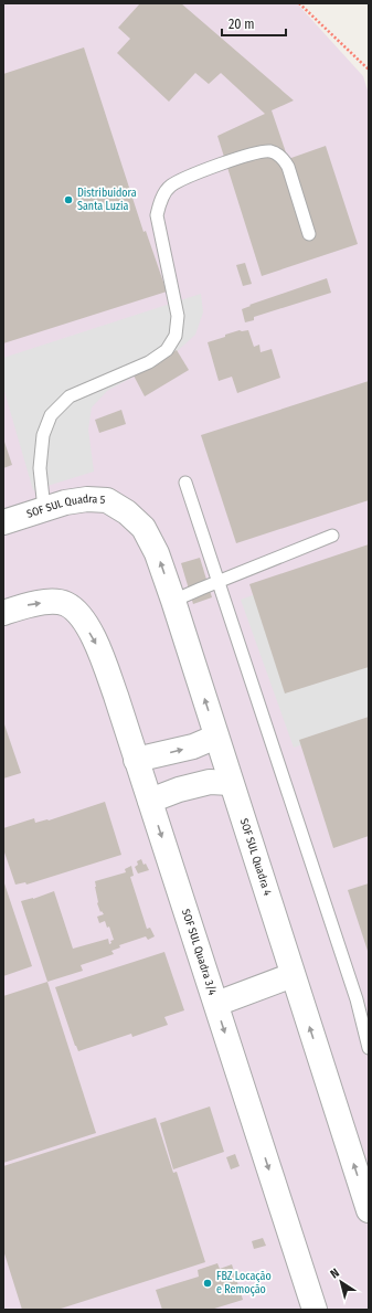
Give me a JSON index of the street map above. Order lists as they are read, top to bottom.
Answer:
{
  "streets": {
    "street": ["SOF SUL Quadra 5", "SOF SUL Quadra 4", "SOF SUL Quadra 3/4"]
  },
  "crossings": [
    ["SOF SUL Quadra 5", "SOF SUL Quadra 4"]
  ],
  "one_way": ["SOF SUL Quadra 4", "SOF SUL Quadra 3/4"],
  "places": ["Distribuidora Santa Luzia", "FBZ Locação e Remoção"],
  "scale_bar": "20 m",
  "north": "top left"
}
